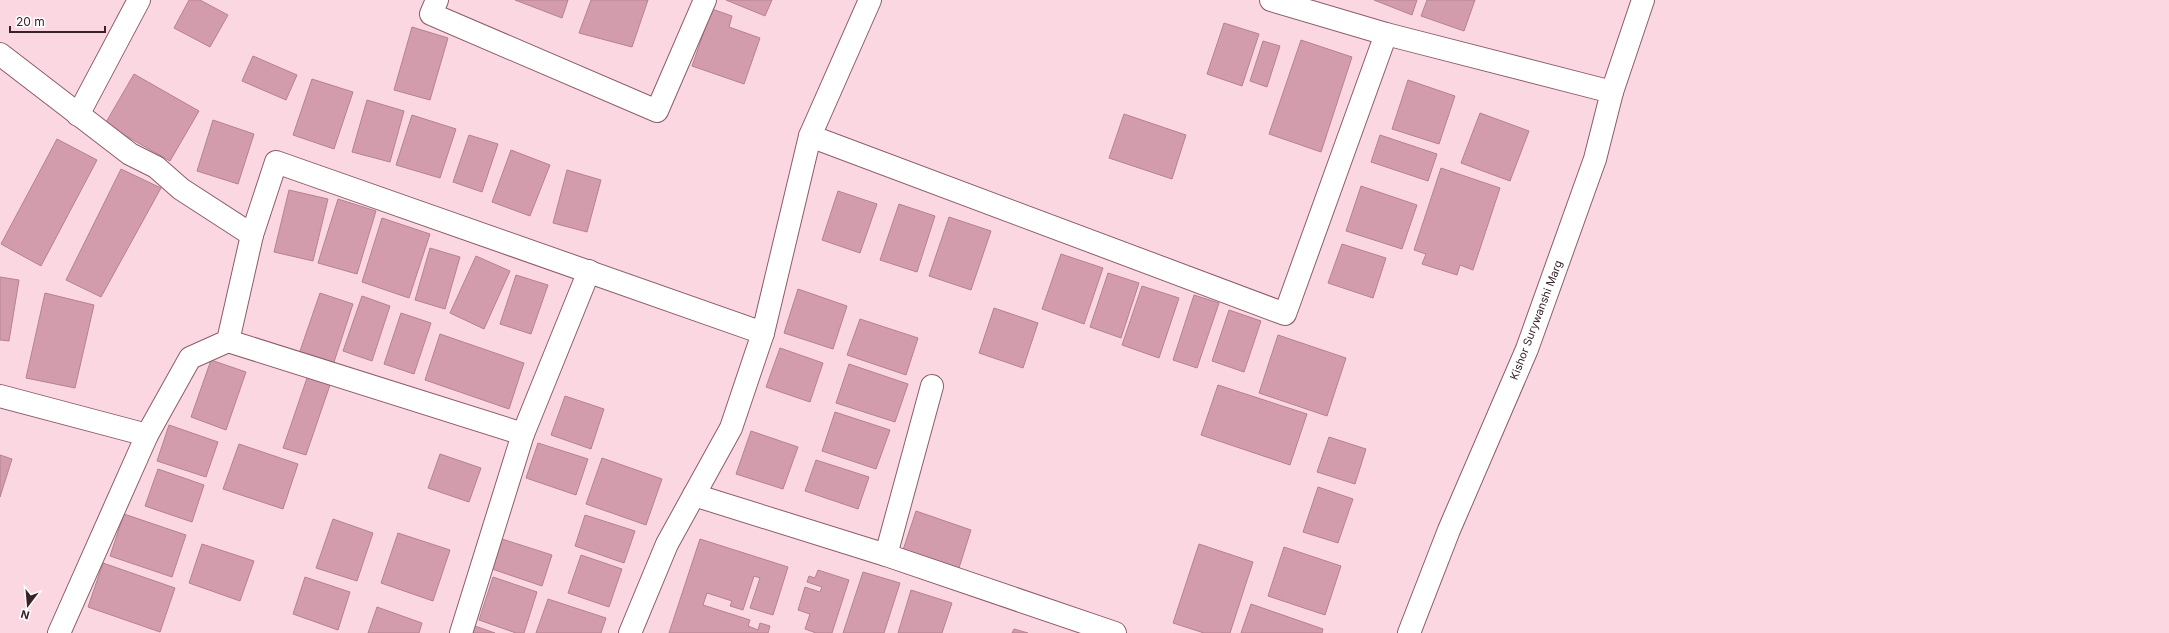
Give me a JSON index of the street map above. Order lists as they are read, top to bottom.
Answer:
{
  "streets": {
    "street": ["Kishor Surywanshi Marg"]
  },
  "scale_bar": "20 m",
  "north": "bottom"
}
